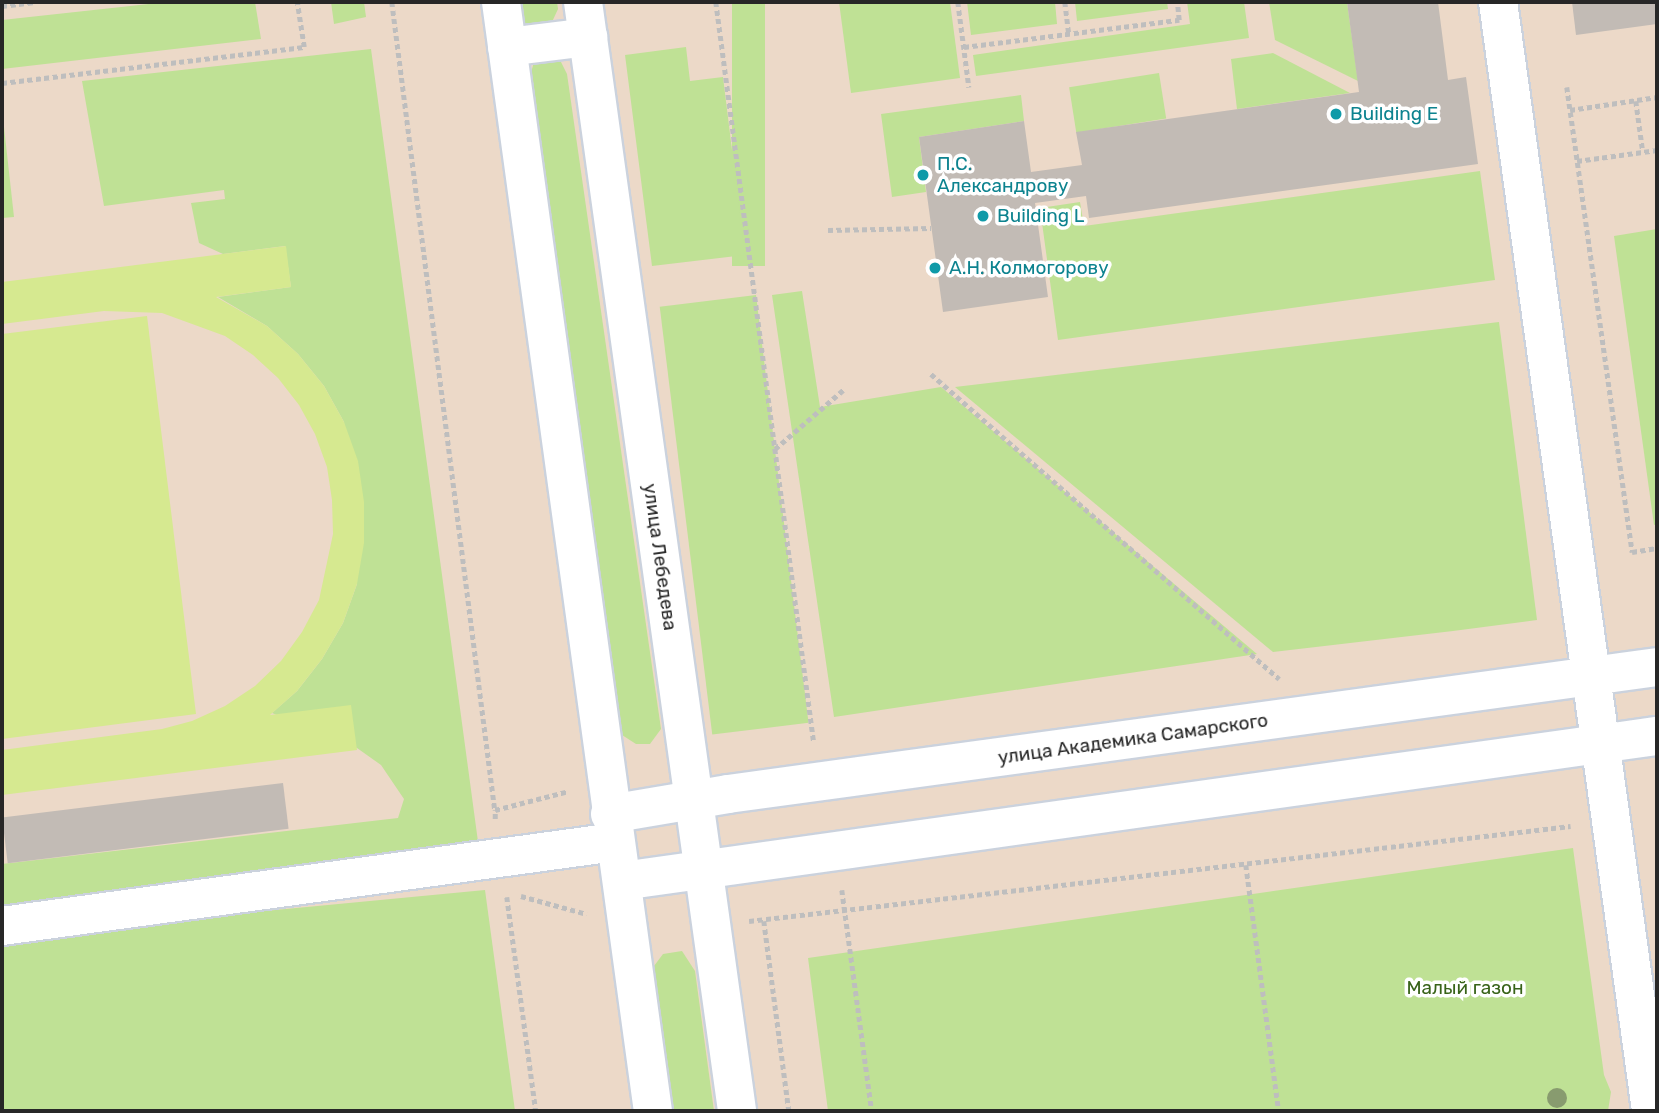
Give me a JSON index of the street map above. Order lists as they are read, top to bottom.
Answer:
{
  "streets": {
    "street": ["улица Лебедева", "улица Академика Самарского"]
  },
  "crossings": [
    ["улица Лебедева", "улица Академика Самарского"]
  ],
  "parks": ["Малый газон"],
  "places": [
    "Building E",
    "П.С. Александрову",
    "Building L",
    "А.Н. Колмогорову"
  ]
}
